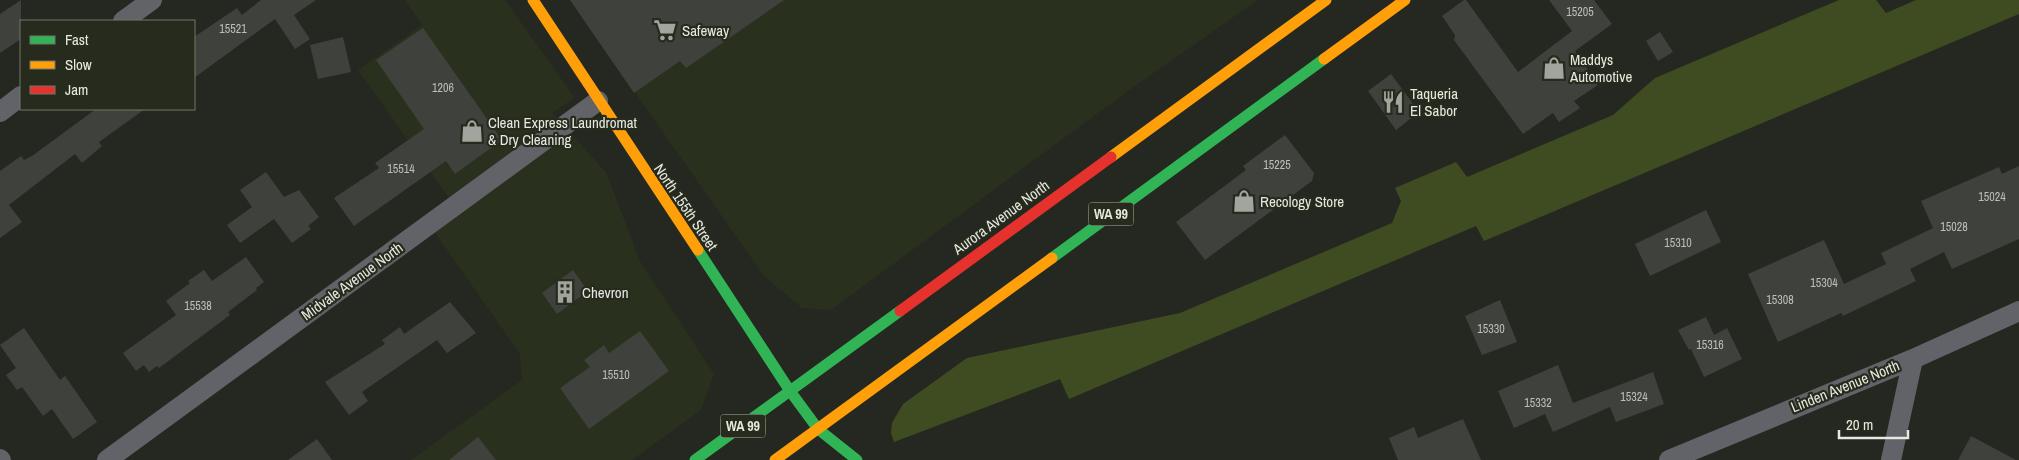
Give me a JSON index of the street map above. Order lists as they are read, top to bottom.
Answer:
{
  "streets": {
    "main road": ["North 155th Street", "WA 99", "Aurora Avenue North"],
    "street": ["Midvale Avenue North", "Linden Avenue North"]
  },
  "crossings": [
    ["North 155th Street", "WA 99"],
    ["North 155th Street", "Aurora Avenue North"],
    ["North 155th Street", "Midvale Avenue North"]
  ],
  "places": {
    "supermarket": ["Safeway"],
    "shop": ["Maddys Automotive", "Clean Express Laundromat & Dry Cleaning", "Recology Store"],
    "restaurant": ["Taqueria El Sabor"],
    "building": ["Chevron"]
  },
  "house_numbers": [
    "15205",
    "15521",
    "1206",
    "15225",
    "15514",
    "15024",
    "15028",
    "15310",
    "15304",
    "15308",
    "15538",
    "15330",
    "15316",
    "15510",
    "15324",
    "15332"
  ],
  "legend": ["Fast", "Slow", "Jam"],
  "scale_bar": "20 m"
}
